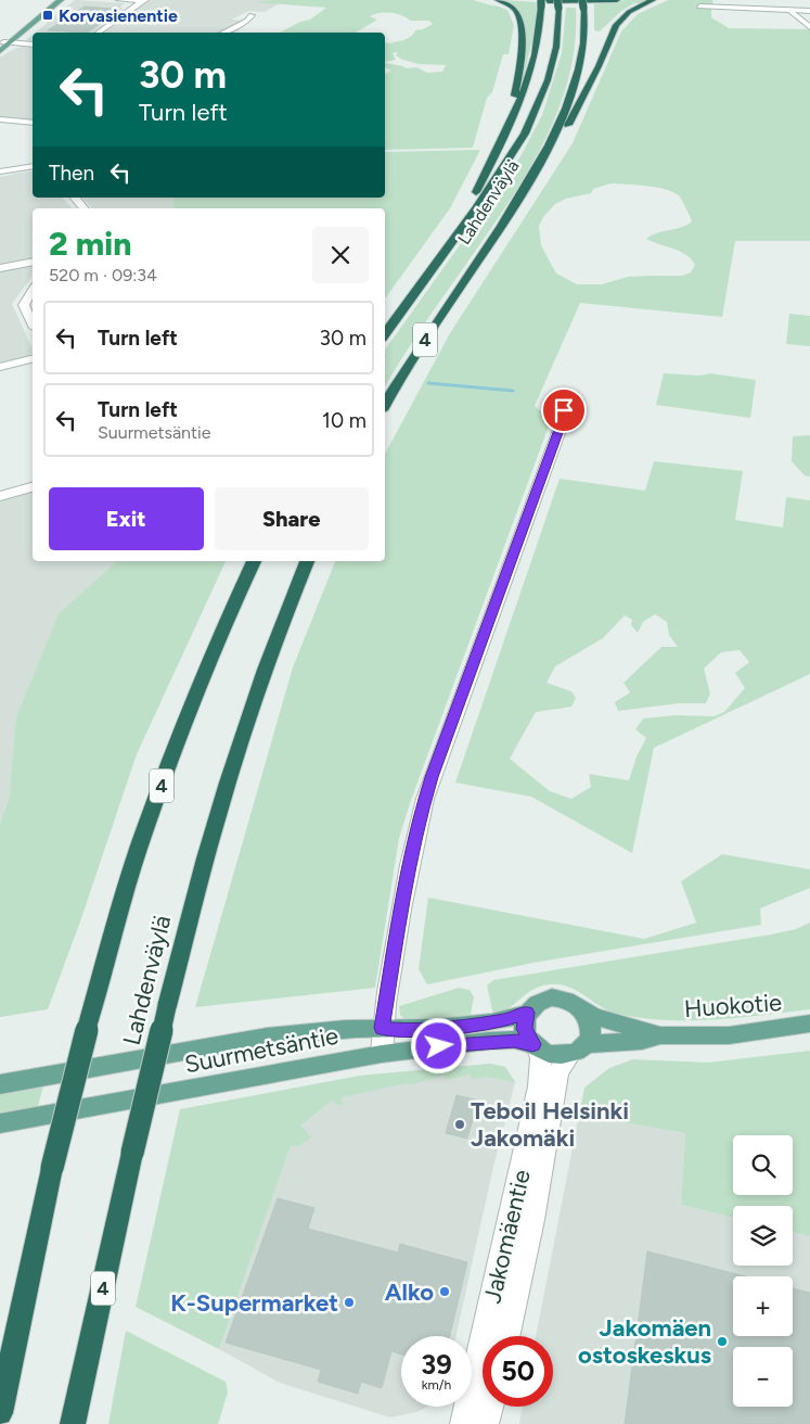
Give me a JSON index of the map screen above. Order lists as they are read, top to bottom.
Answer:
{
  "streets": {
    "highway": ["Lahdenväylä", "4"],
    "main road": ["Huokotie", "Suurmetsäntie"],
    "street": ["Jakomäentie"]
  },
  "crossings": [
    ["Huokotie", "Suurmetsäntie"],
    ["Huokotie", "Jakomäentie"],
    ["Suurmetsäntie", "Jakomäentie"]
  ],
  "places": {
    "transit": ["Korvasienentie"],
    "other": [
      "Teboil Helsinki Jakomäki",
      "Alko",
      "K-Supermarket",
      "Jakomäen ostoskeskus"
    ]
  },
  "page": {
    "turn": ["30 m", "Turn left"],
    "then": "Then",
    "heading": ["2 min", "520 m · 09:34"],
    "list": [
      {
        "name": "Turn left",
        "value": "30 m"
      },
      {
        "name": "Turn left",
        "note": "Suurmetsäntie",
        "value": "10 m"
      }
    ],
    "buttons": ["Exit", "Share"],
    "map_buttons": ["+", "−"],
    "speed": "39 km/h",
    "limit": "50"
  }
}
